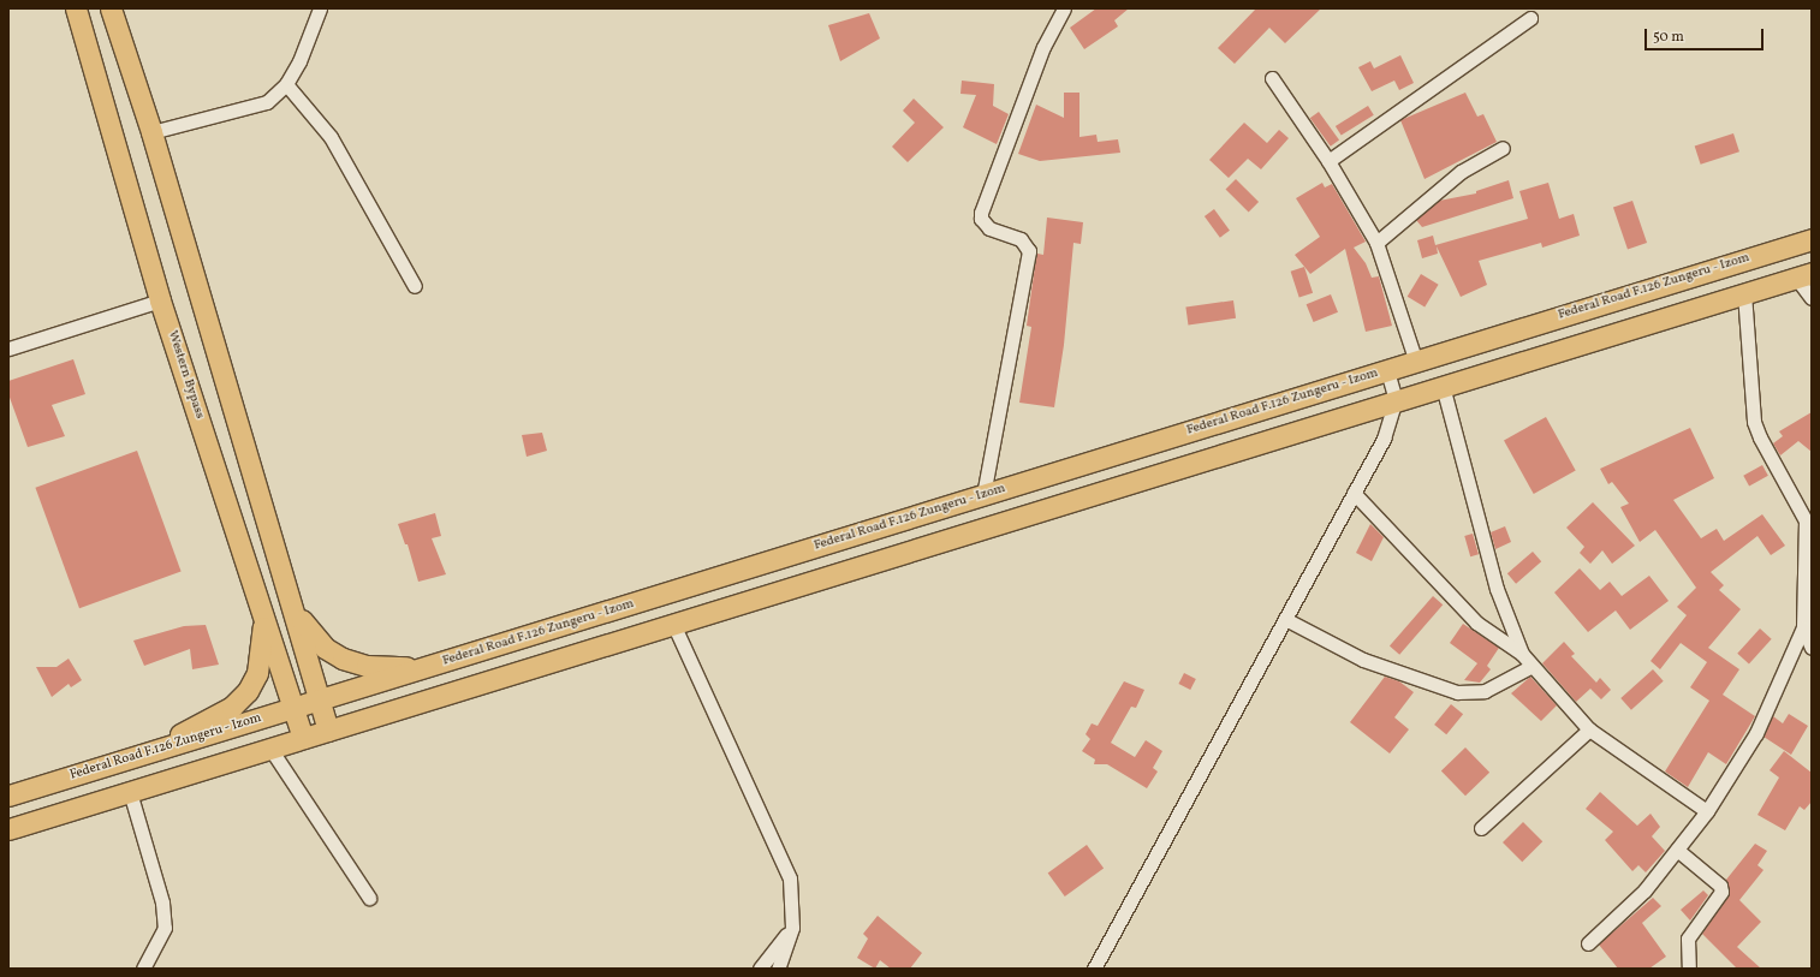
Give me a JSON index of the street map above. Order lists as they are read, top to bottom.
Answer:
{
  "streets": {
    "main road": ["Federal Road F.126 Zungeru - Izom", "Western Bypass"]
  },
  "crossings": [
    ["Federal Road F.126 Zungeru - Izom", "Western Bypass"]
  ],
  "scale_bar": "50 m"
}
